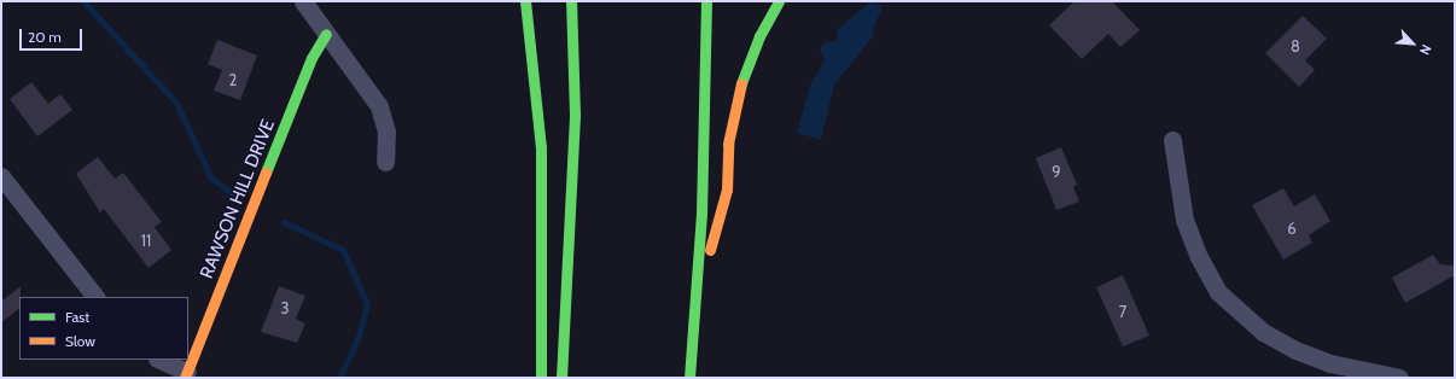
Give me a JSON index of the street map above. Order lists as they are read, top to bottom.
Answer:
{
  "streets": {
    "main road": ["RAWSON HILL DRIVE"]
  },
  "house_numbers": [
    "8",
    "2",
    "9",
    "6",
    "11",
    "3",
    "7"
  ],
  "legend": ["Fast", "Slow"],
  "scale_bar": "20 m",
  "north": "bottom right"
}
